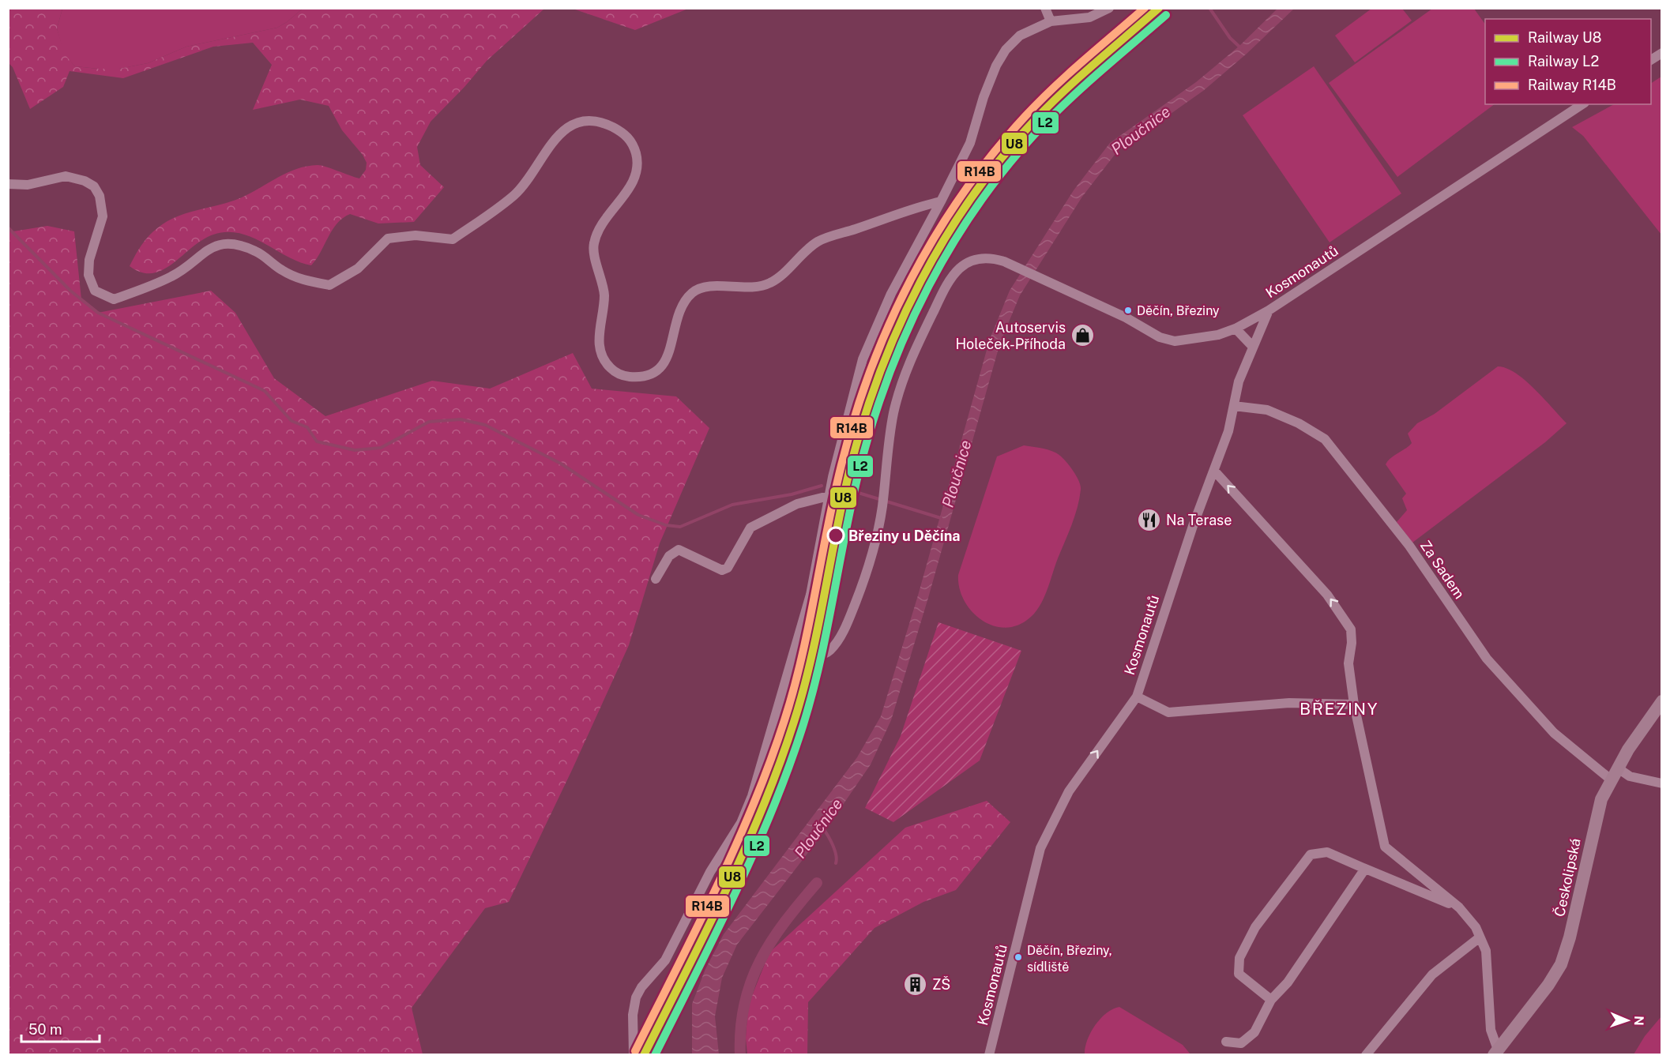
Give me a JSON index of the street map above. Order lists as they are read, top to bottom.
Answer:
{
  "streets": {
    "main road": ["Českolipská"],
    "street": ["Kosmonautů", "Za Sadem"]
  },
  "crossings": [
    ["Kosmonautů", "Za Sadem"],
    ["Za Sadem", "Českolipská"]
  ],
  "districts": ["BŘEZINY"],
  "water": ["Ploučnice"],
  "places": {
    "other": ["Děčín, Březiny", "Březiny u Děčína", "Děčín, Březiny, sídliště"],
    "shop": ["Autoservis Holeček-Příhoda"],
    "restaurant": ["Na Terase"],
    "building": ["ZŠ"]
  },
  "lines": ["rail line U8", "rail line R14B", "rail line L2"],
  "legend": ["Railway U8", "Railway L2", "Railway R14B"],
  "scale_bar": "50 m",
  "north": "right"
}
